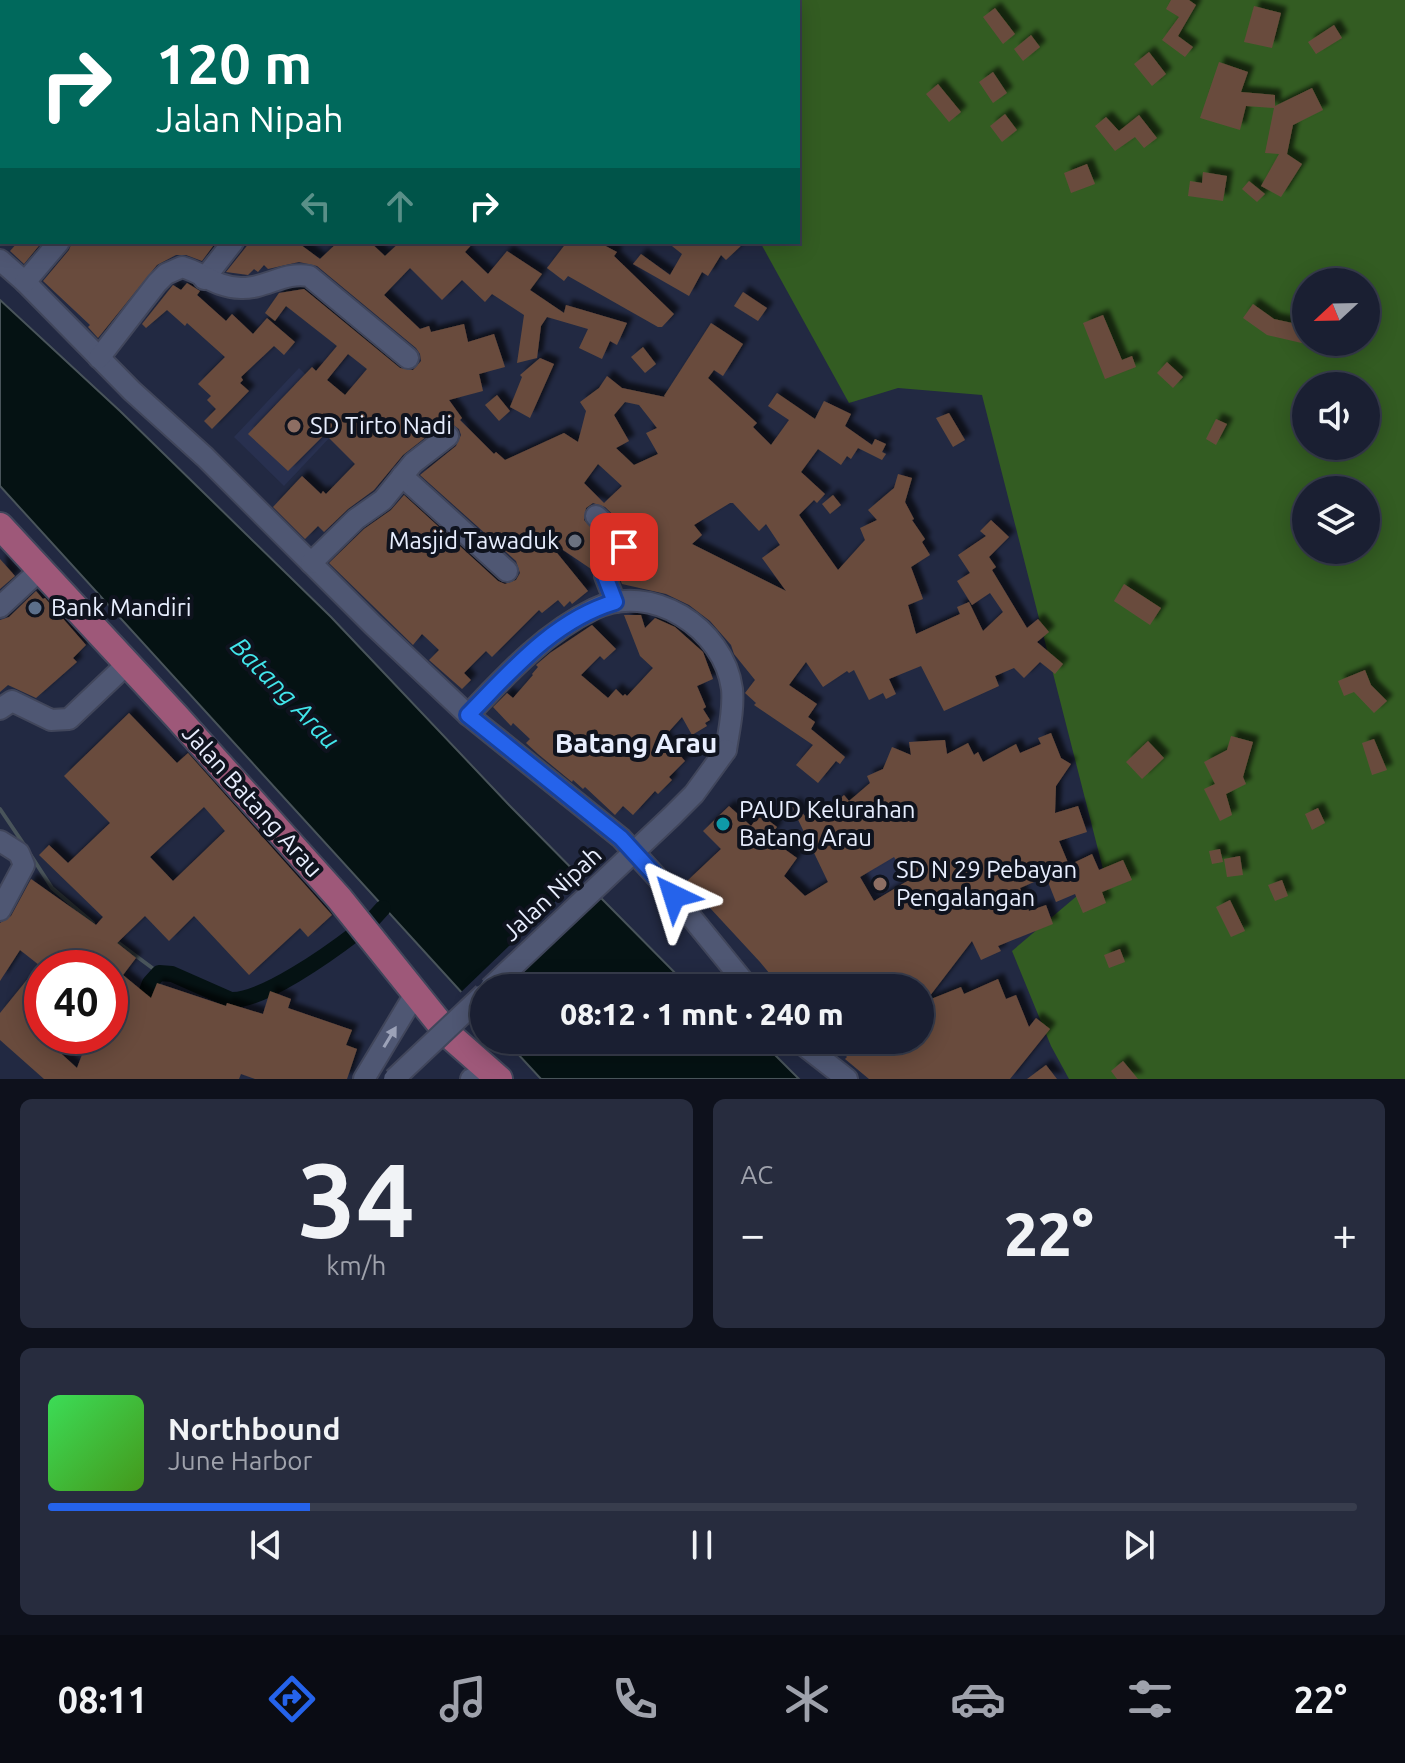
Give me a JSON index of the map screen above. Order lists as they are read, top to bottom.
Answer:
{
  "streets": {
    "main road": ["Jalan Batang Arau"],
    "street": ["Jalan Nipah"]
  },
  "districts": ["Batang Arau"],
  "water": ["Batang Arau"],
  "places": [
    "SD Tirto Nadi",
    "Masjid Tawaduk",
    "Bank Mandiri",
    "PAUD Kelurahan Batang Arau",
    "SD N 29 Pebayan Pengalangan"
  ],
  "north": "left",
  "page": {
    "turn": ["120 m", "Jalan Nipah"],
    "limit": "40",
    "trip": "08:12 · 1 mnt · 240 m",
    "tile": [
      ["34", "km/h"],
      "AC"
    ],
    "heat": ["−", "22°", "+"],
    "song": ["Northbound", "June Harbor"],
    "tabs": ["08:11", "22°"]
  }
}
